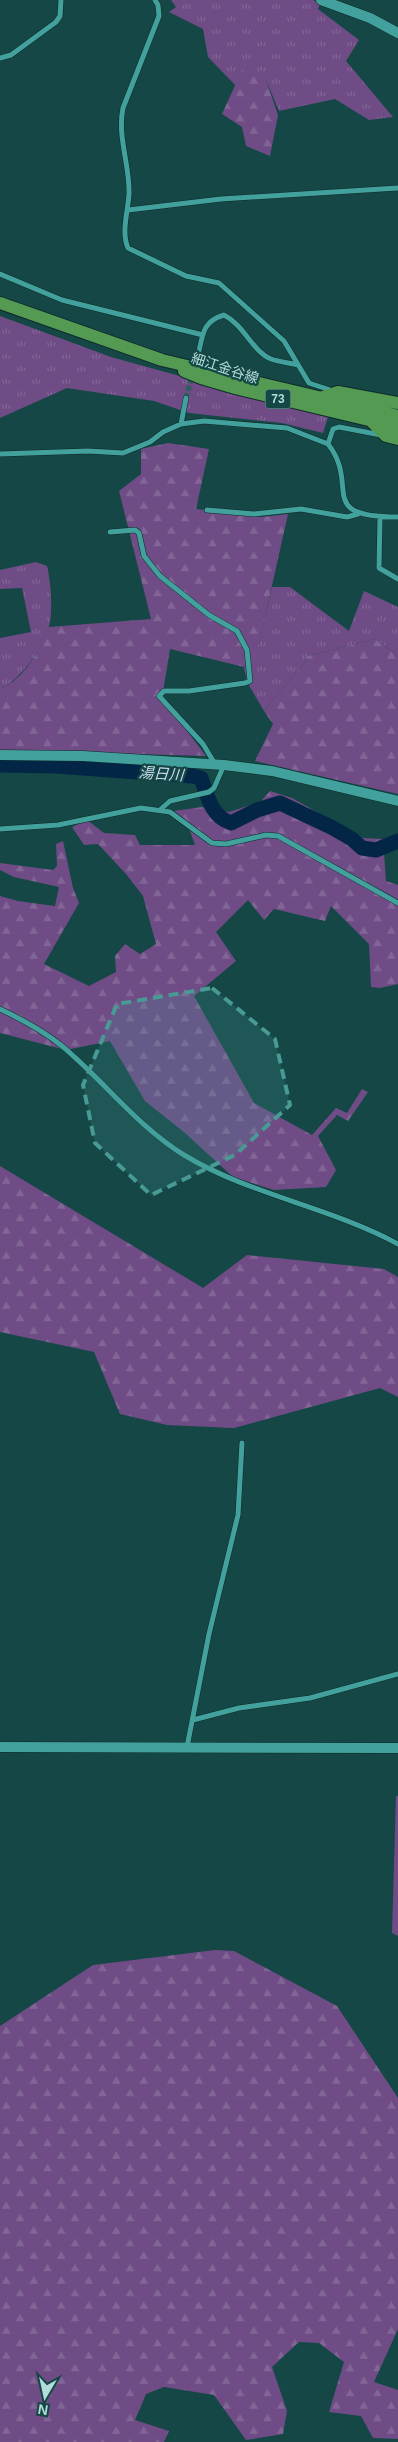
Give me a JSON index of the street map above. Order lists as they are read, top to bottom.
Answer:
{
  "streets": {
    "main road": ["細江金谷線", "73"]
  },
  "water": ["湯日川"],
  "north": "bottom"
}
